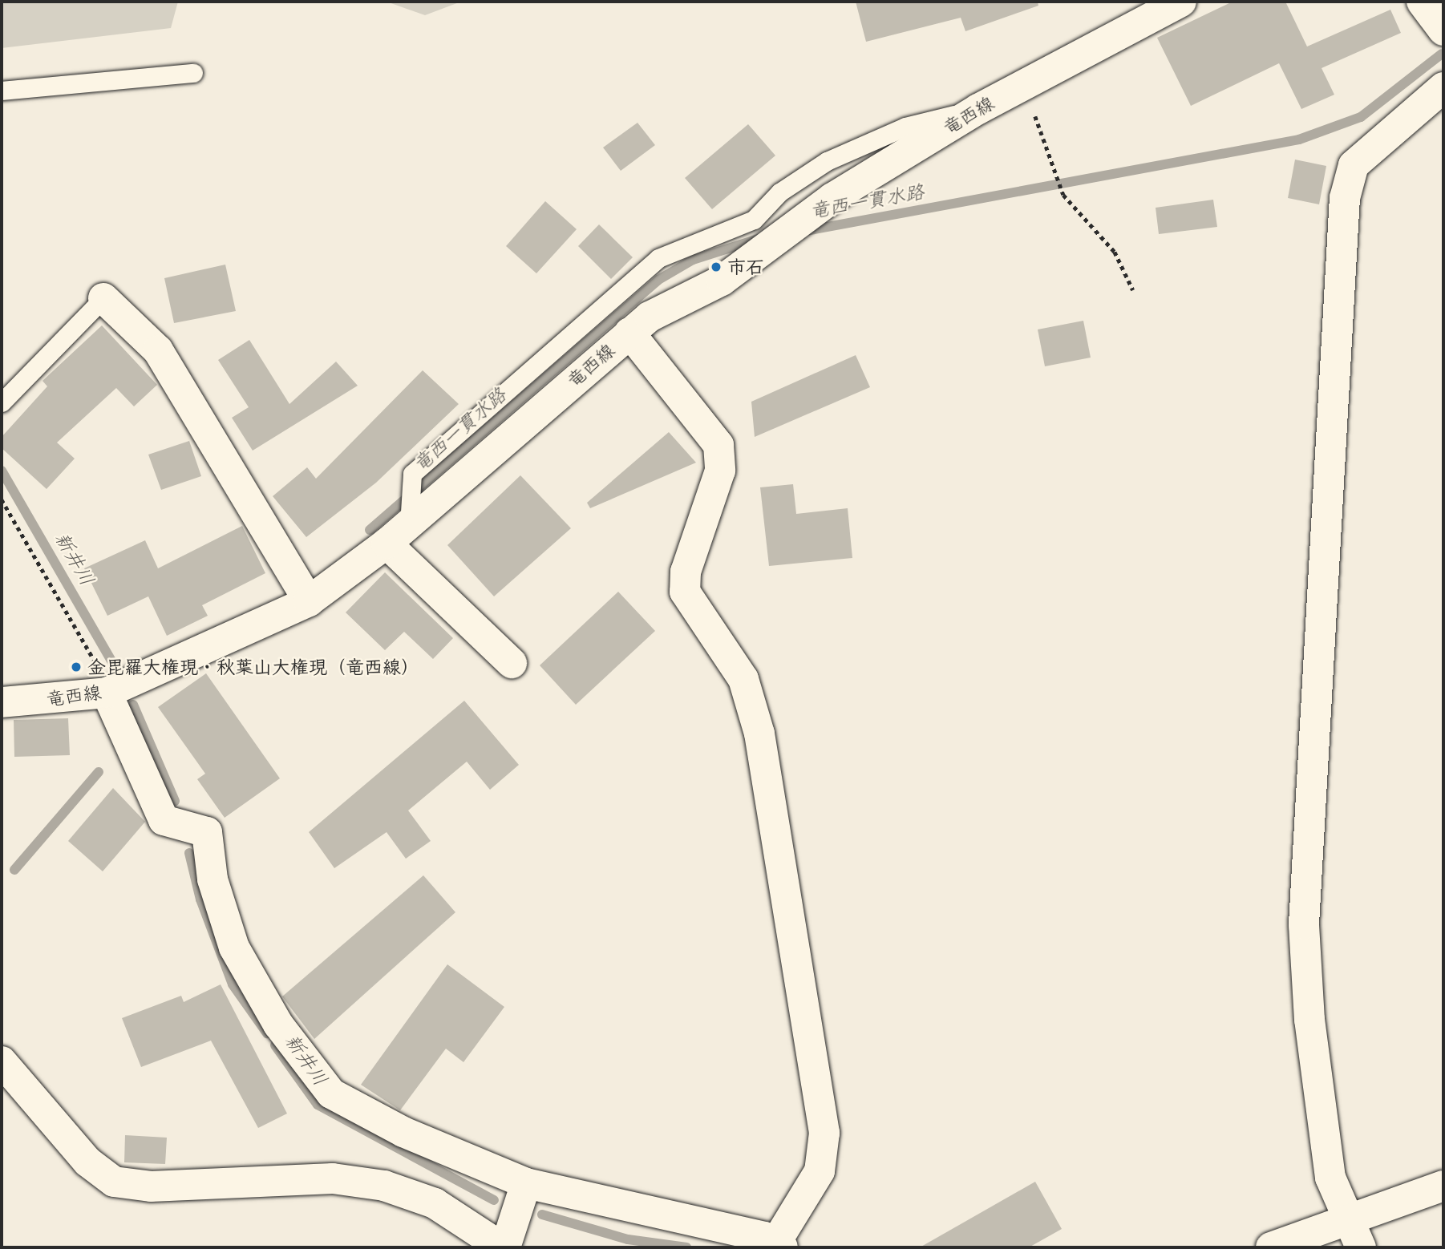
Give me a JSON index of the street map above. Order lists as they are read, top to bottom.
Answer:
{
  "streets": {
    "street": ["竜西線"]
  },
  "water": ["竜西一貫水路", "新井川"],
  "places": ["市石", "金毘羅大権現・秋葉山大権現（竜西線）"]
}
